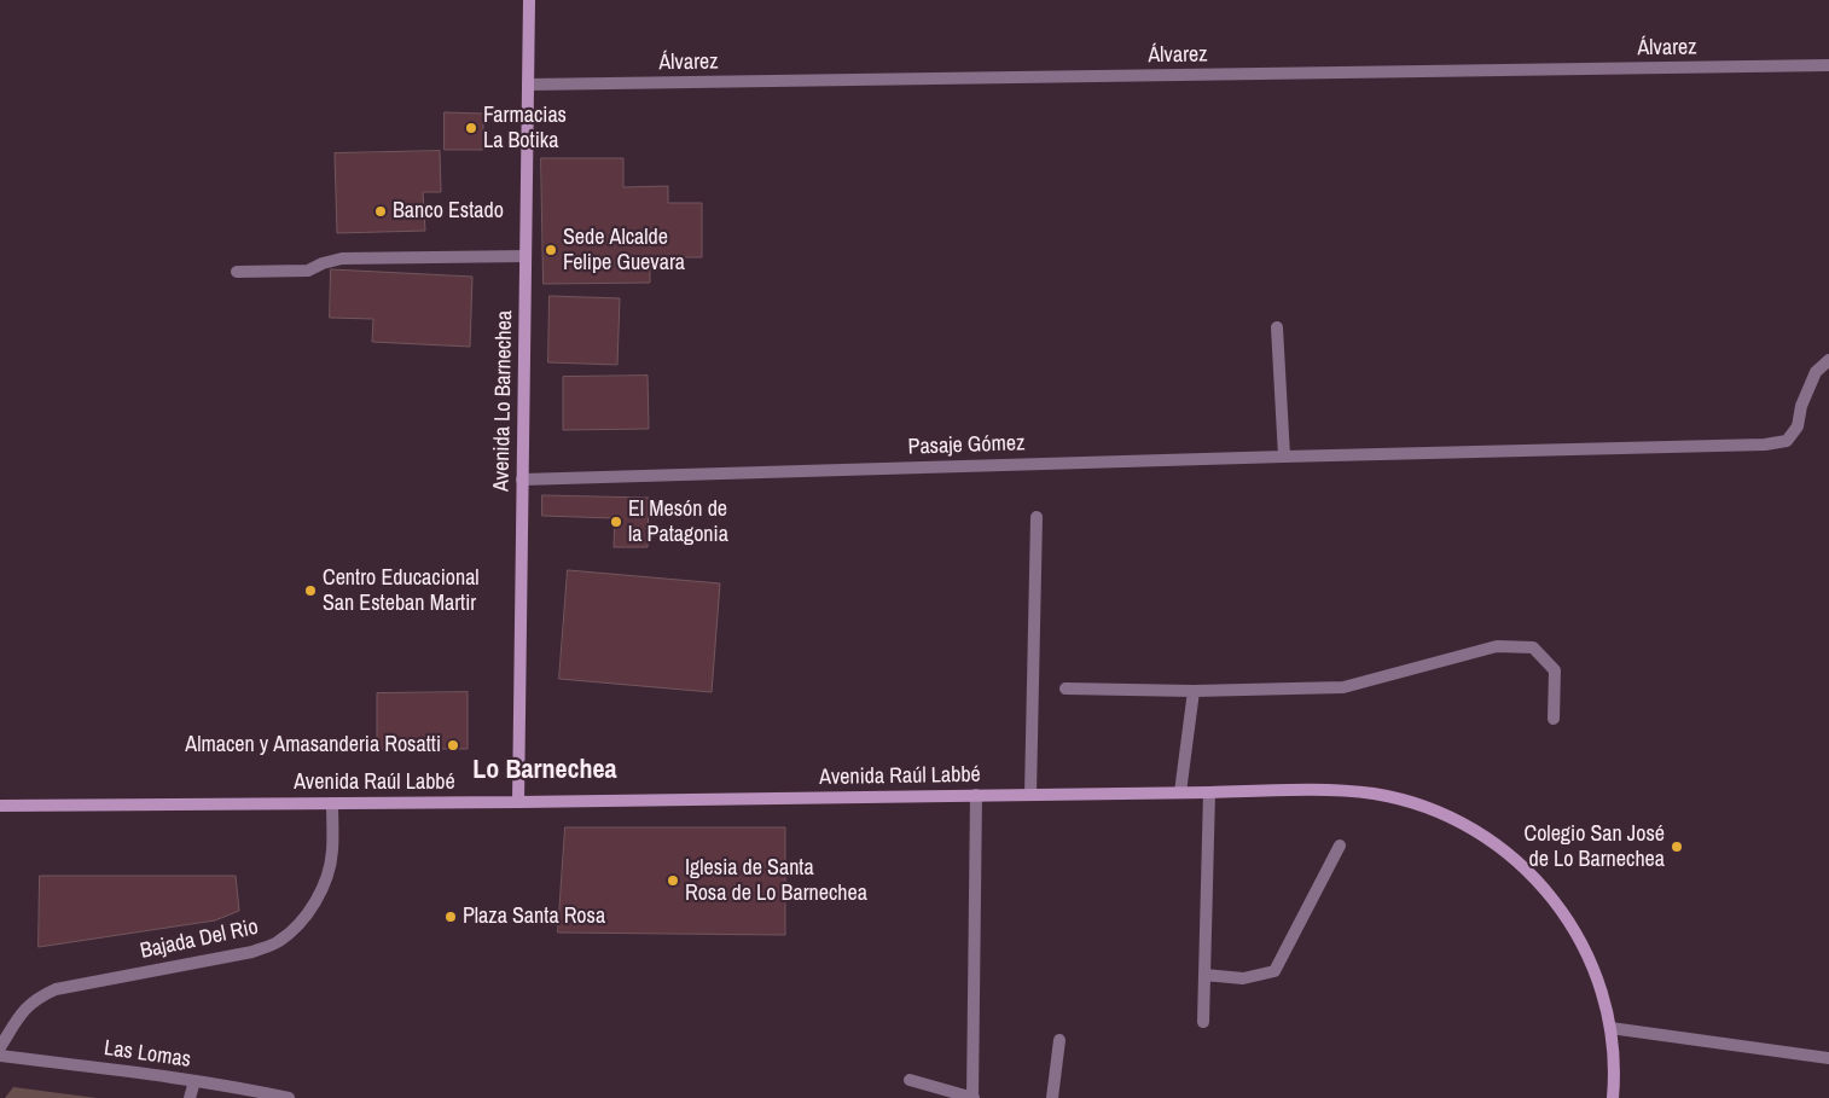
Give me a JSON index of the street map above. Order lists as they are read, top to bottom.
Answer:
{
  "streets": {
    "main road": ["Avenida Lo Barnechea", "Avenida Raúl Labbé"],
    "street": [
      "Álvarez",
      "Pasaje Gómez",
      "Bajada Del Rio",
      "Las Lomas"
    ]
  },
  "crossings": [
    ["Álvarez", "Avenida Lo Barnechea"],
    ["Avenida Lo Barnechea", "Pasaje Gómez"],
    ["Avenida Lo Barnechea", "Avenida Raúl Labbé"],
    ["Avenida Raúl Labbé", "Bajada Del Rio"]
  ],
  "districts": ["Lo Barnechea"],
  "places": [
    "Farmacias La Botika",
    "Banco Estado",
    "Sede Alcalde Felipe Guevara",
    "El Mesón de la Patagonia",
    "Centro Educacional San Esteban Martir",
    "Almacen y Amasanderia Rosatti",
    "Colegio San José de Lo Barnechea",
    "Iglesia de Santa Rosa de Lo Barnechea",
    "Plaza Santa Rosa"
  ]
}
